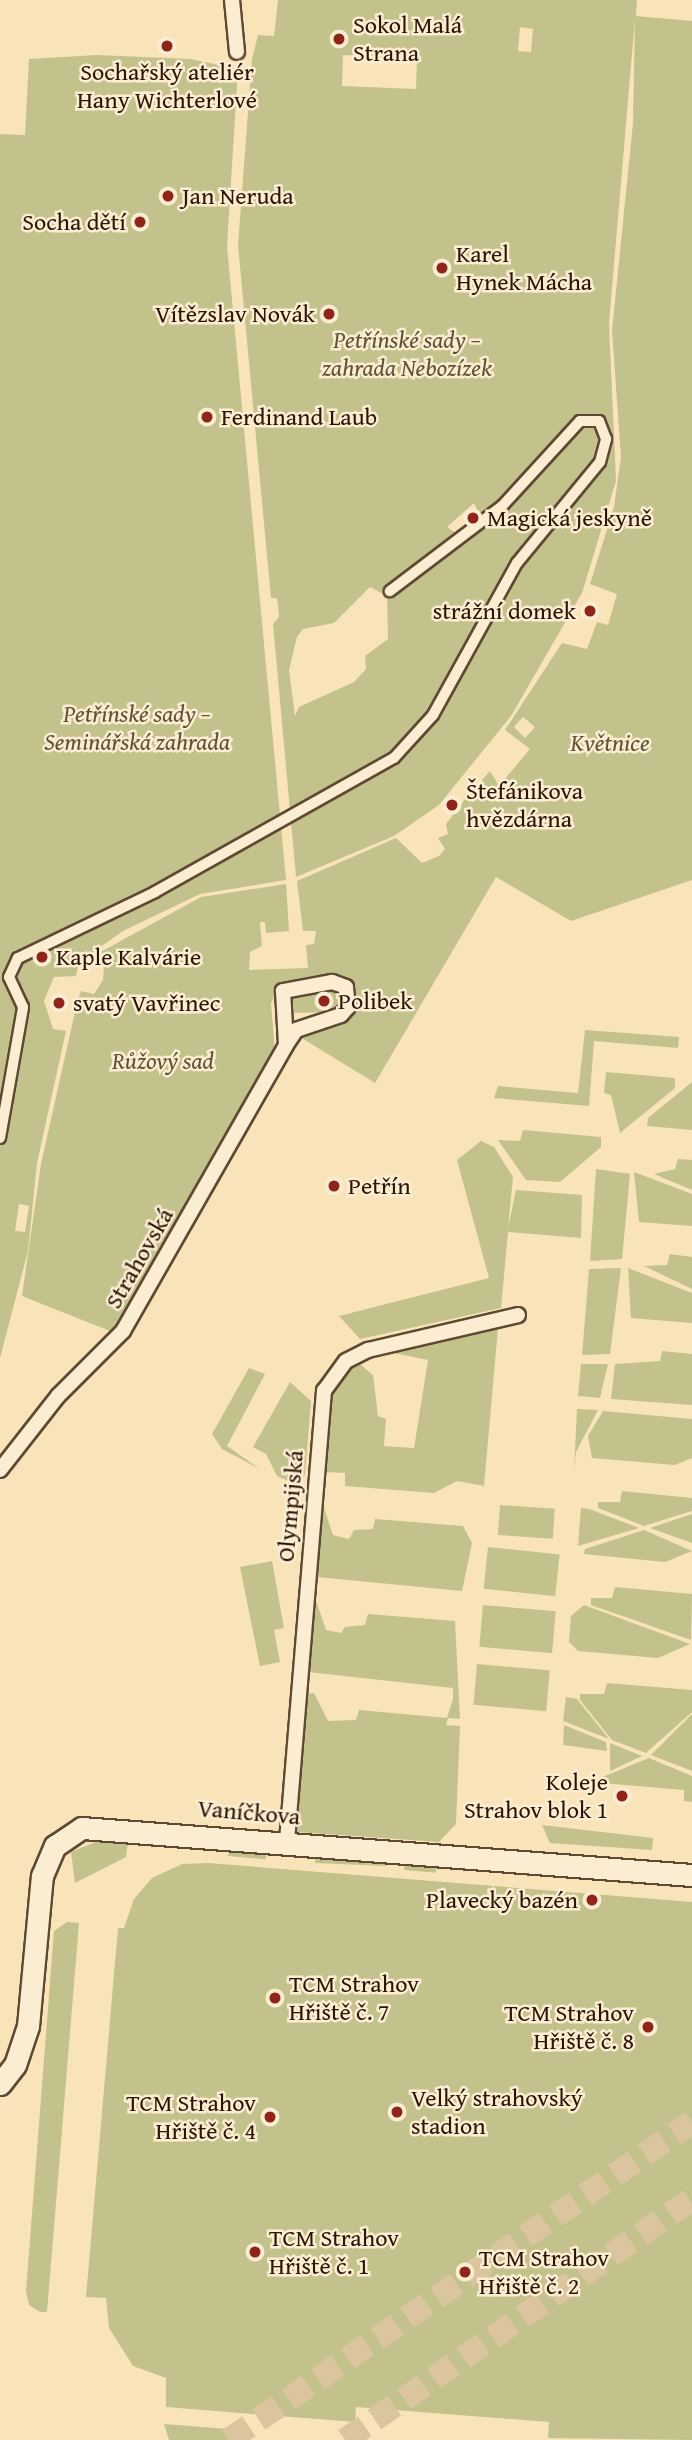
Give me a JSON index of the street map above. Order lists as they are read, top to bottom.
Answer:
{
  "streets": {
    "main road": ["Vaníčkova"],
    "street": ["Strahovská", "Olympijská"]
  },
  "crossings": [
    ["Olympijská", "Vaníčkova"]
  ],
  "parks": [
    "Petřínské sady – zahrada Nebozízek",
    "Petřínské sady – Seminářská zahrada",
    "Květnice",
    "Růžový sad"
  ],
  "places": [
    "Sokol Malá Strana",
    "Sochařský ateliér Hany Wichterlové",
    "Jan Neruda",
    "Socha dětí",
    "Karel Hynek Mácha",
    "Vítězslav Novák",
    "Ferdinand Laub",
    "Magická jeskyně",
    "strážní domek",
    "Štefánikova hvězdárna",
    "Kaple Kalvárie",
    "Polibek",
    "svatý Vavřinec",
    "Petřín",
    "Koleje Strahov blok 1",
    "Plavecký bazén",
    "TCM Strahov Hřiště č. 7",
    "TCM Strahov Hřiště č. 8",
    "Velký strahovský stadion",
    "TCM Strahov Hřiště č. 4",
    "TCM Strahov Hřiště č. 1",
    "TCM Strahov Hřiště č. 2"
  ]
}
